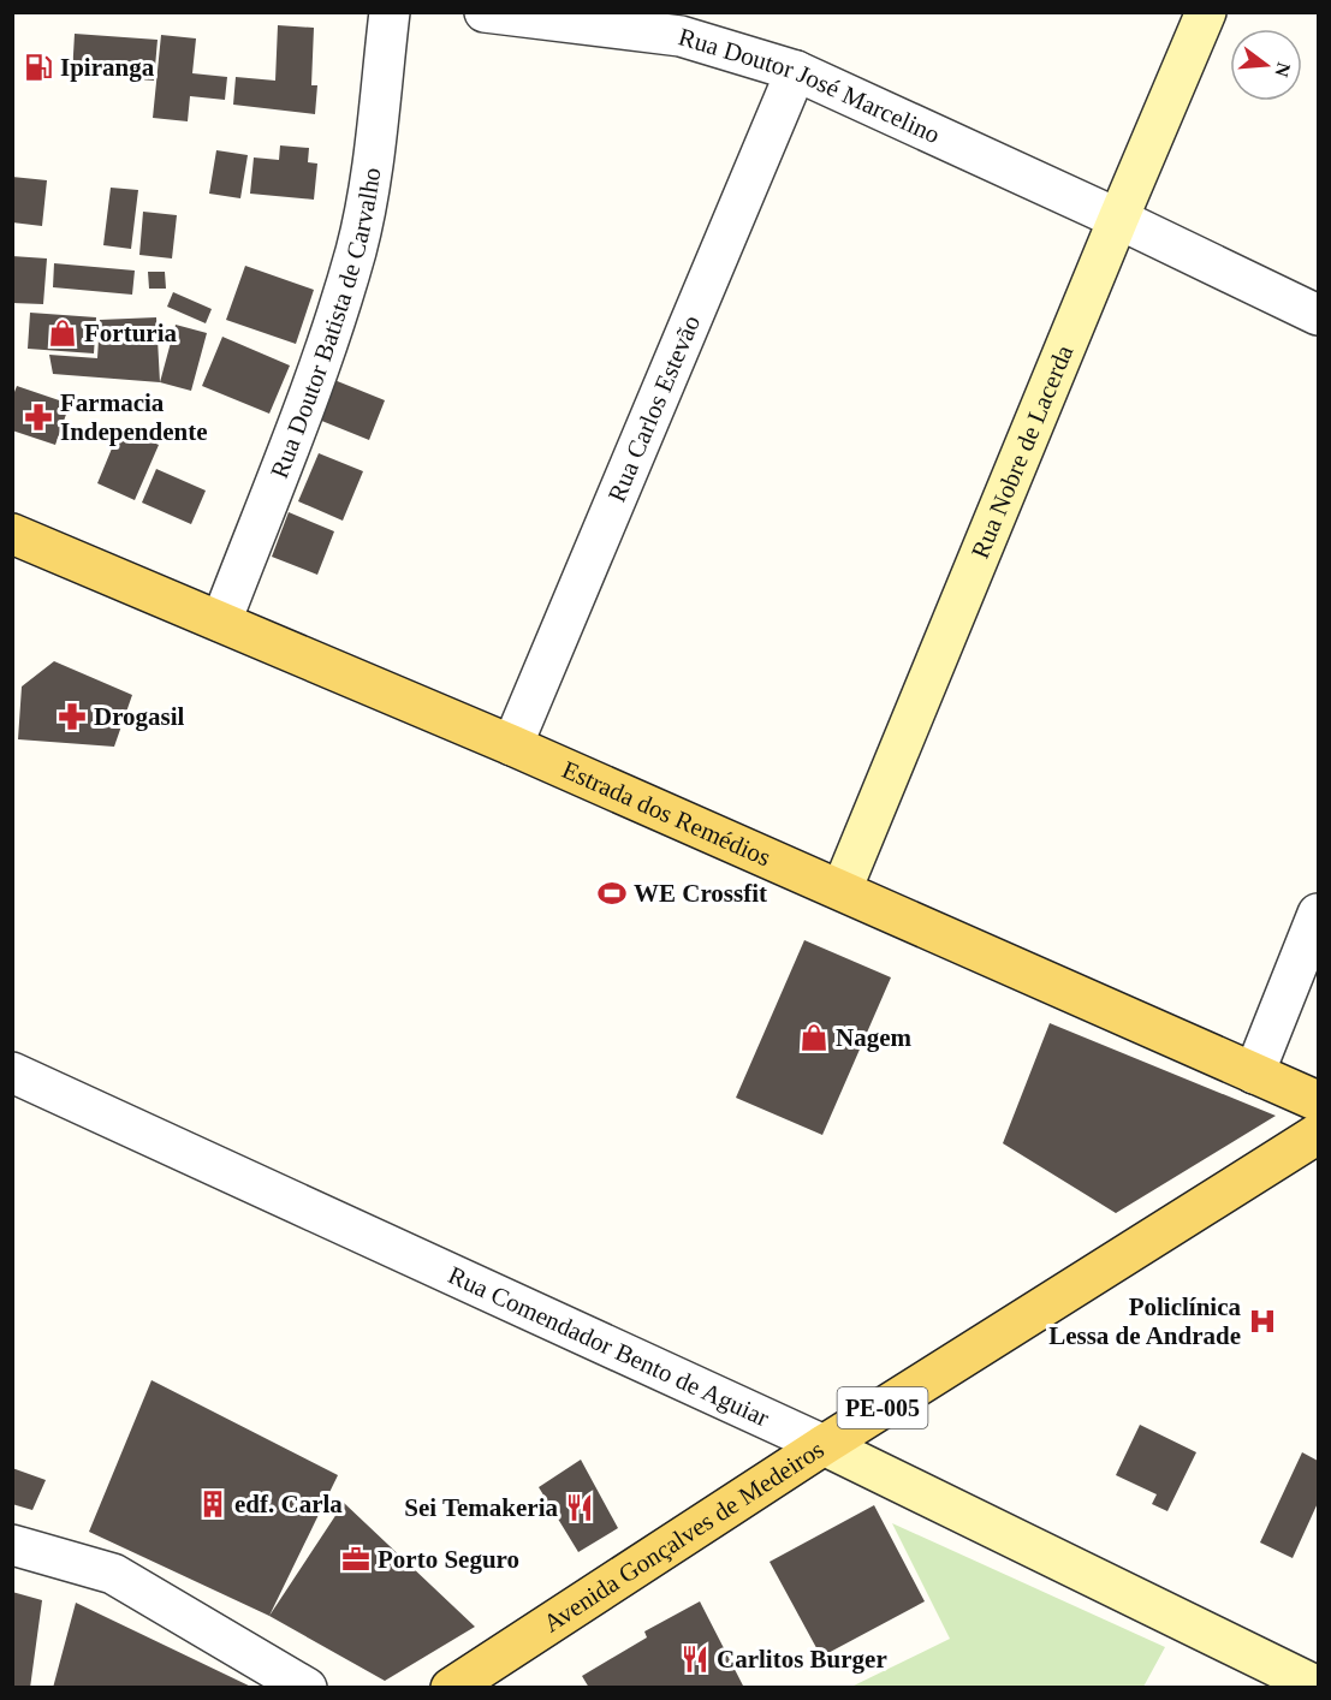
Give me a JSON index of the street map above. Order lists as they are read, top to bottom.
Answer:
{
  "streets": {
    "main road": ["Estrada dos Remédios", "PE-005", "Avenida Gonçalves de Medeiros"],
    "street": [
      "Rua Doutor José Marcelino",
      "Rua Doutor Batista de Carvalho",
      "Rua Carlos Estevão",
      "Rua Nobre de Lacerda",
      "Rua Comendador Bento de Aguiar"
    ]
  },
  "crossings": [
    ["Rua Doutor José Marcelino", "Rua Carlos Estevão"],
    ["Rua Doutor José Marcelino", "Rua Nobre de Lacerda"],
    ["Rua Doutor Batista de Carvalho", "Estrada dos Remédios"],
    ["Rua Carlos Estevão", "Estrada dos Remédios"],
    ["Rua Nobre de Lacerda", "Estrada dos Remédios"],
    ["Rua Comendador Bento de Aguiar", "Avenida Gonçalves de Medeiros"]
  ],
  "places": {
    "fuel station": ["Ipiranga"],
    "shop": ["Forturia", "Nagem"],
    "pharmacy": ["Farmacia Independente", "Drogasil"],
    "sports": ["WE Crossfit"],
    "hospital": ["Policlínica Lessa de Andrade"],
    "building": ["edf. Carla"],
    "restaurant": ["Sei Temakeria", "Carlitos Burger"],
    "office": ["Porto Seguro"]
  },
  "north": "right"
}
